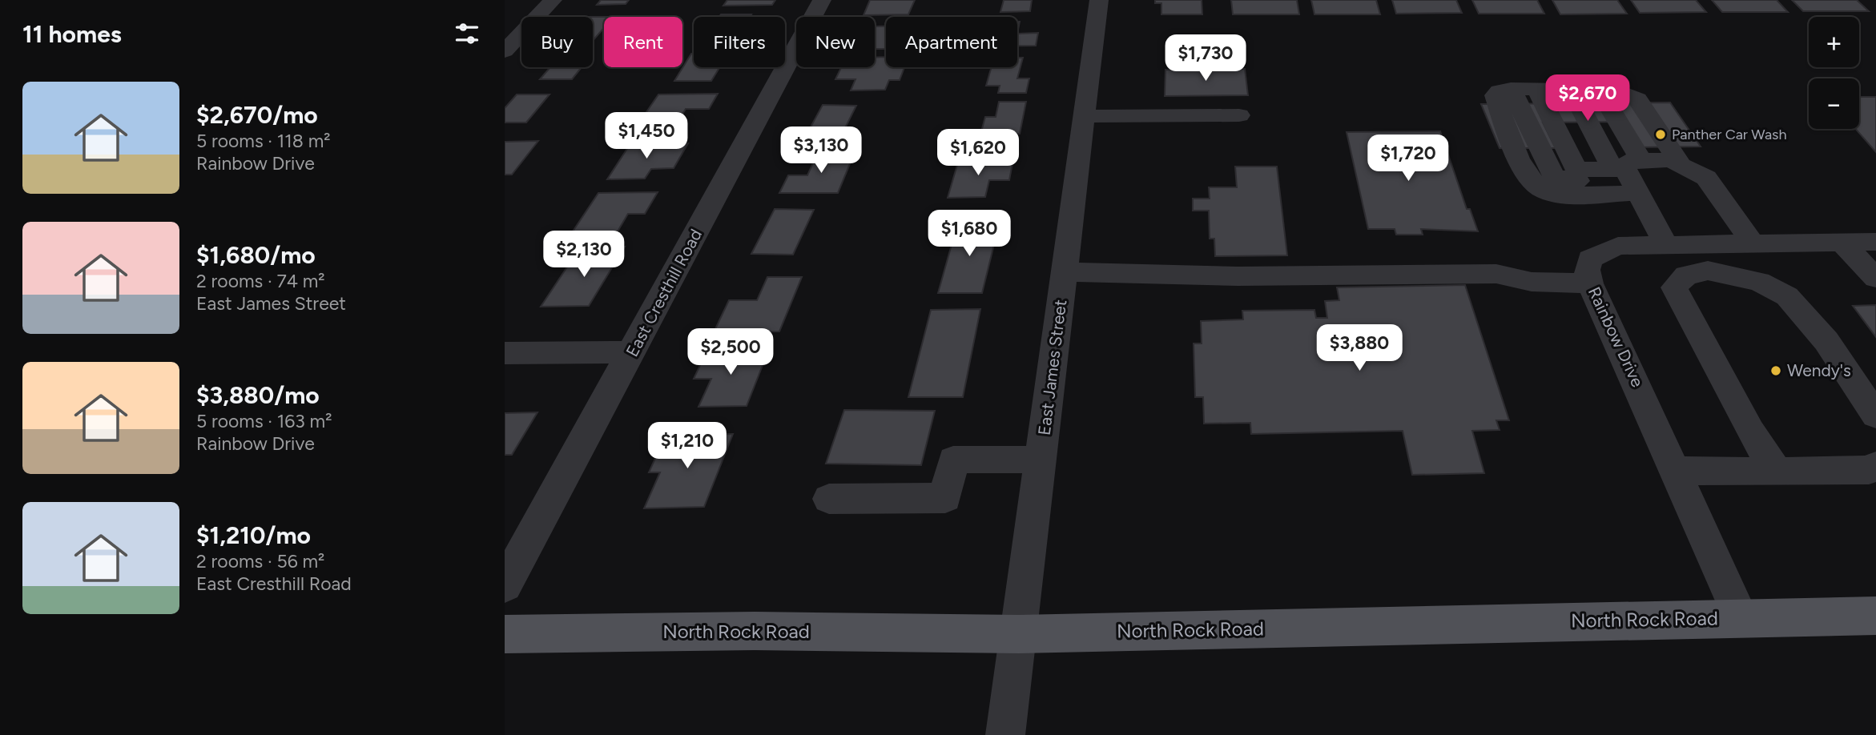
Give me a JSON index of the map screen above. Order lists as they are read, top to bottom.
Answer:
{
  "streets": {
    "main road": ["North Rock Road"],
    "street": ["East Cresthill Road", "Rainbow Drive", "East James Street"]
  },
  "crossings": [
    ["Rainbow Drive", "North Rock Road"],
    ["East James Street", "North Rock Road"]
  ],
  "places": ["Panther Car Wash", "Wendy's"],
  "page": {
    "heading": "11 homes",
    "map_buttons": ["+", "−"],
    "chip": [
      "Buy",
      "Rent",
      "Filters",
      "New",
      "Apartment"
    ],
    "price": [
      "$1,730",
      "$2,670",
      "$1,450",
      "$3,130",
      "$1,620",
      "$1,720",
      "$1,680",
      "$2,130",
      "$3,880",
      "$2,500",
      "$1,210"
    ],
    "list": [
      {
        "name": "$2,670/mo",
        "note": "5 rooms · 118 m² · Rainbow Drive"
      },
      {
        "name": "$1,680/mo",
        "note": "2 rooms · 74 m² · East James Street"
      },
      {
        "name": "$3,880/mo",
        "note": "5 rooms · 163 m² · Rainbow Drive"
      },
      {
        "name": "$1,210/mo",
        "note": "2 rooms · 56 m² · East Cresthill Road"
      }
    ]
  }
}
